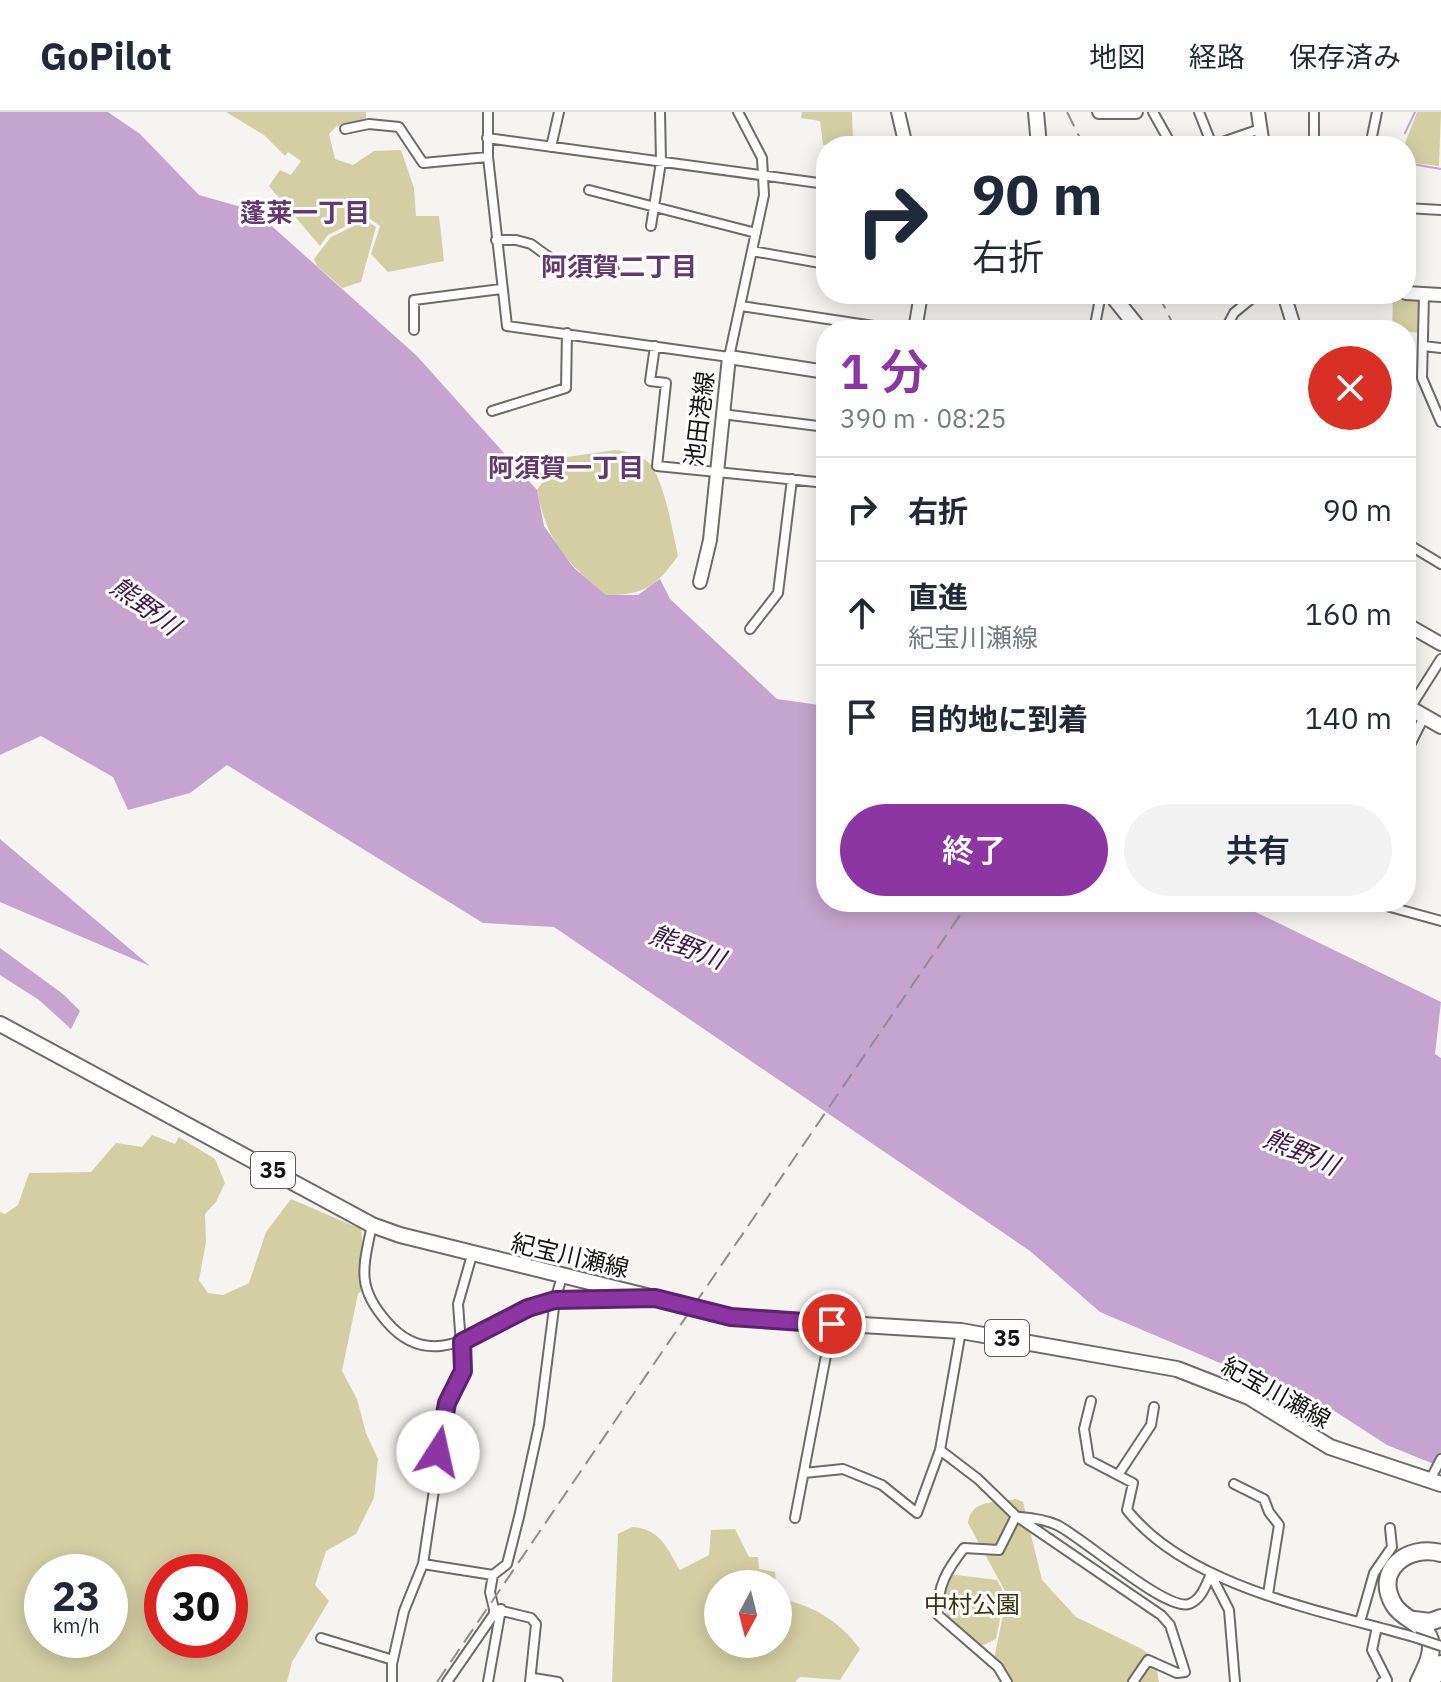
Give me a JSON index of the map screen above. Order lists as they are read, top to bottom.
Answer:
{
  "streets": {
    "main road": ["池田港線", "35", "紀宝川瀬線"]
  },
  "districts": ["蓬莱一丁目", "阿須賀二丁目", "阿須賀一丁目"],
  "water": ["熊野川"],
  "parks": ["中村公園"],
  "north": "bottom",
  "page": {
    "header": "GoPilot",
    "nav": ["地図", "経路", "保存済み"],
    "turn": ["90 m", "右折"],
    "heading": ["1 分", "390 m · 08:25"],
    "list": [
      {
        "name": "右折",
        "value": "90 m"
      },
      {
        "name": "直進",
        "note": "紀宝川瀬線",
        "value": "160 m"
      },
      {
        "name": "目的地に到着",
        "value": "140 m"
      }
    ],
    "buttons": ["終了", "共有"],
    "speed": "23 km/h",
    "limit": "30"
  }
}
